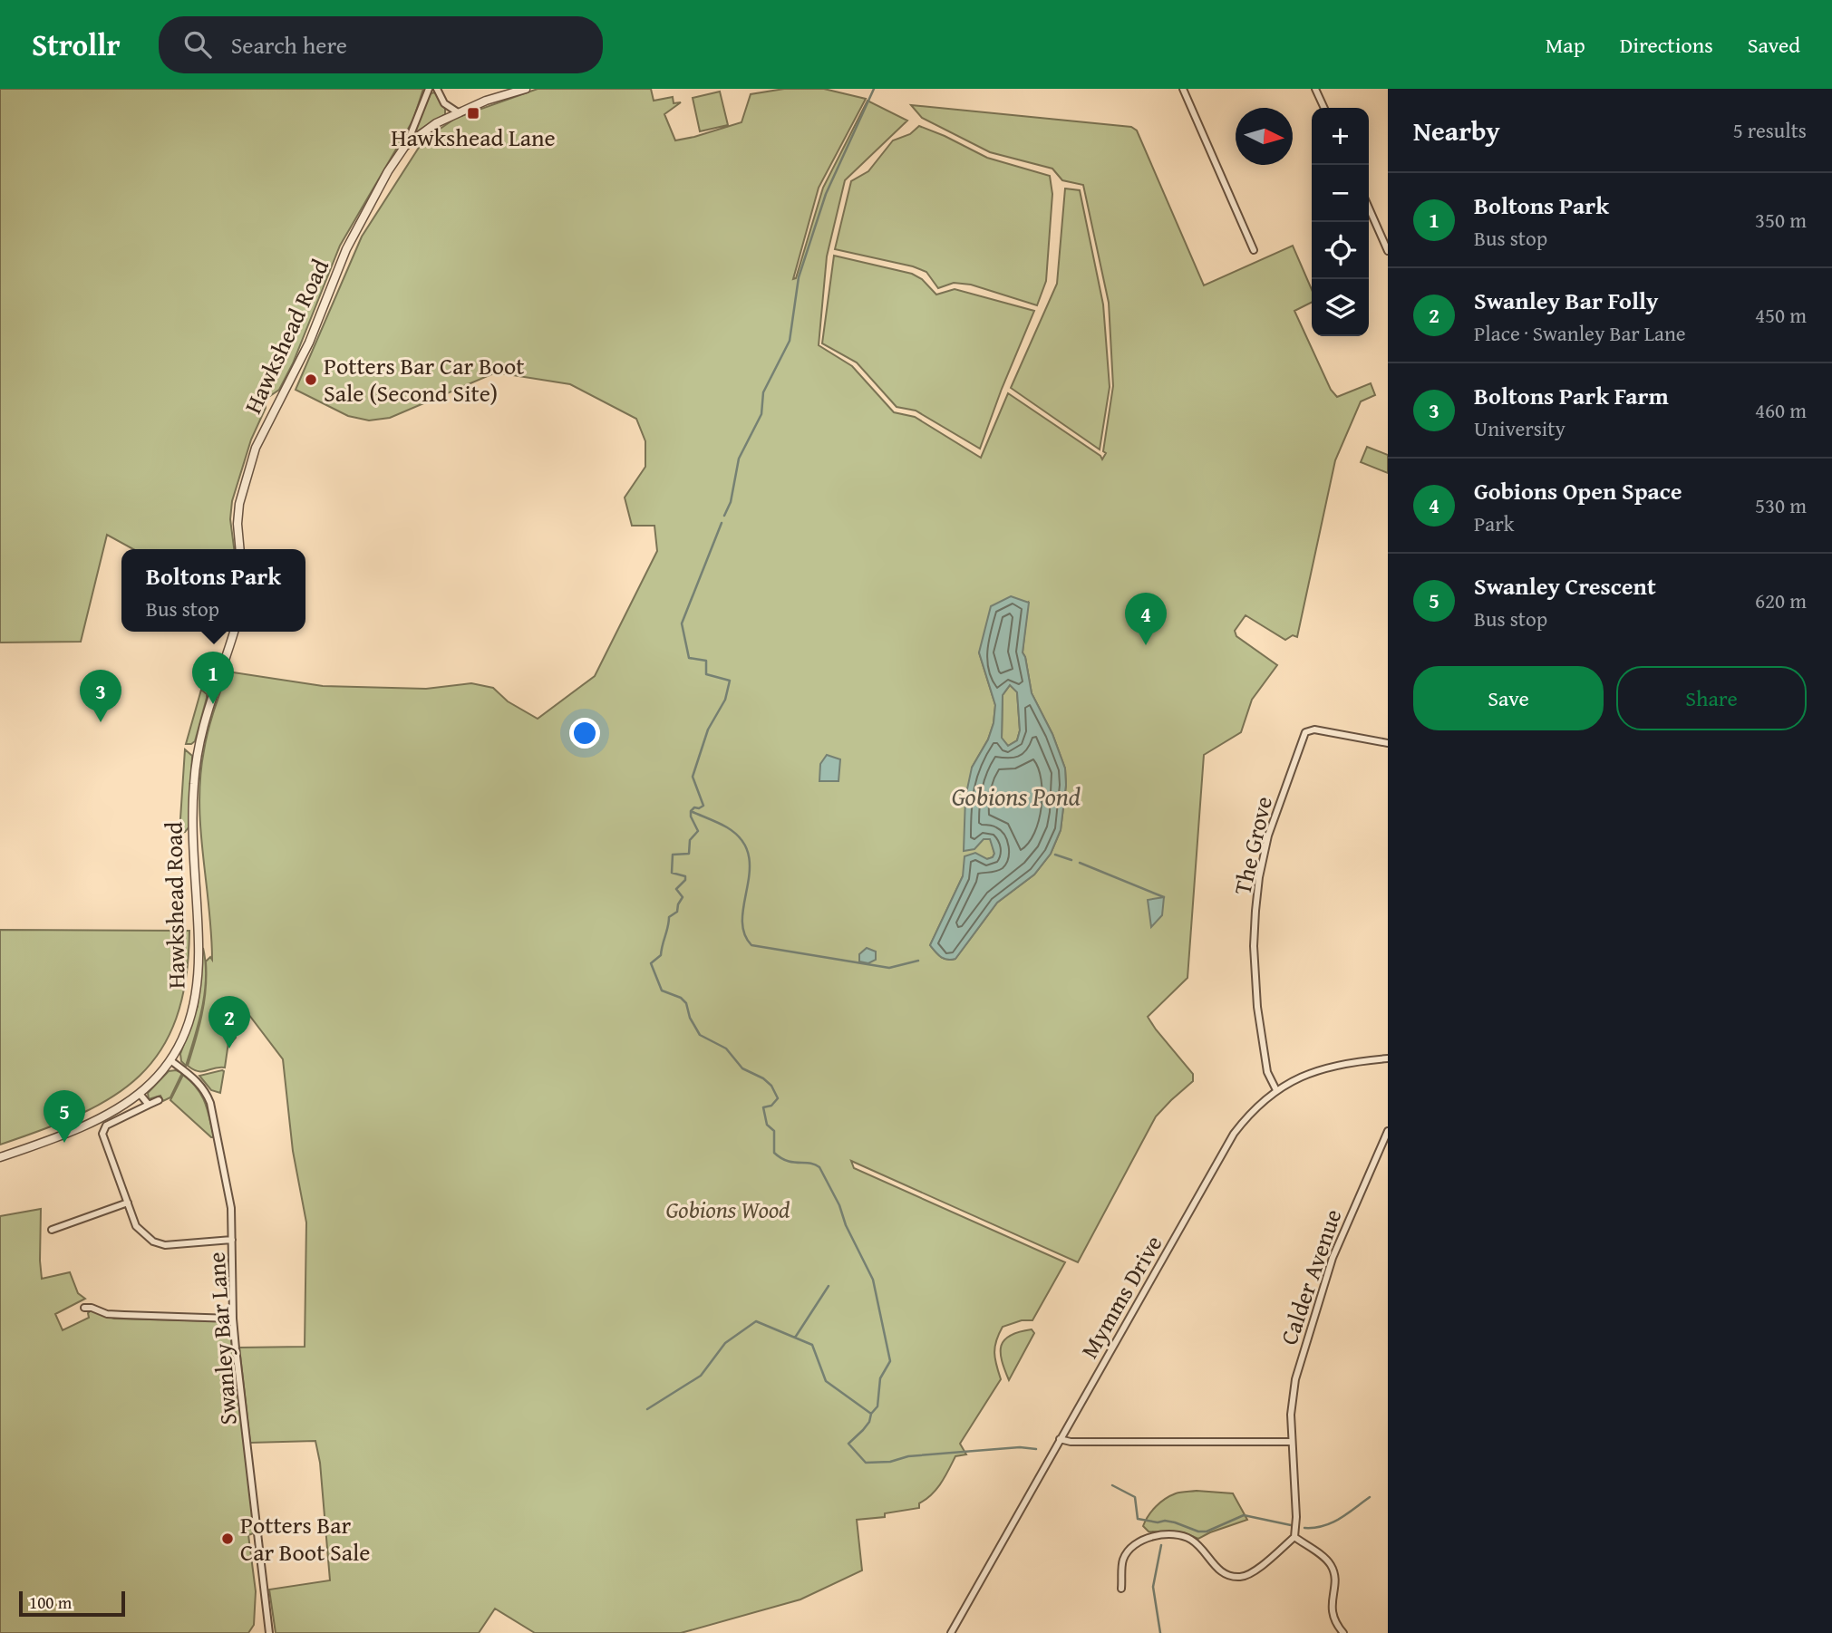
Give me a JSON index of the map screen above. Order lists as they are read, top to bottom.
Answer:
{
  "streets": {
    "street": [
      "Hawkshead Road",
      "The Grove",
      "Calder Avenue",
      "Mymms Drive",
      "Swanley Bar Lane"
    ]
  },
  "crossings": [
    ["Hawkshead Road", "Swanley Bar Lane"],
    ["The Grove", "Mymms Drive"]
  ],
  "water": ["Gobions Pond"],
  "parks": ["Gobions Wood"],
  "places": {
    "transit": ["Hawkshead Lane"],
    "other": ["Potters Bar Car Boot Sale (Second Site)", "Potters Bar Car Boot Sale"]
  },
  "scale_bar": "100 m",
  "north": "right",
  "page": {
    "header": "Strollr",
    "search": "Search here",
    "nav": ["Map", "Directions", "Saved"],
    "heading": ["Nearby", "5 results"],
    "map_buttons": ["+", "−"],
    "list": [
      {
        "mark": "1",
        "name": "Boltons Park",
        "note": "Bus stop",
        "value": "350 m"
      },
      {
        "mark": "2",
        "name": "Swanley Bar Folly",
        "note": "Place · Swanley Bar Lane",
        "value": "450 m"
      },
      {
        "mark": "3",
        "name": "Boltons Park Farm",
        "note": "University",
        "value": "460 m"
      },
      {
        "mark": "4",
        "name": "Gobions Open Space",
        "note": "Park",
        "value": "530 m"
      },
      {
        "mark": "5",
        "name": "Swanley Crescent",
        "note": "Bus stop",
        "value": "620 m"
      }
    ],
    "popup": ["Boltons Park", "Bus stop"],
    "pins": [
      "4",
      "1",
      "3",
      "2",
      "5"
    ],
    "buttons": ["Save", "Share"],
    "scale": "100 m"
  }
}
